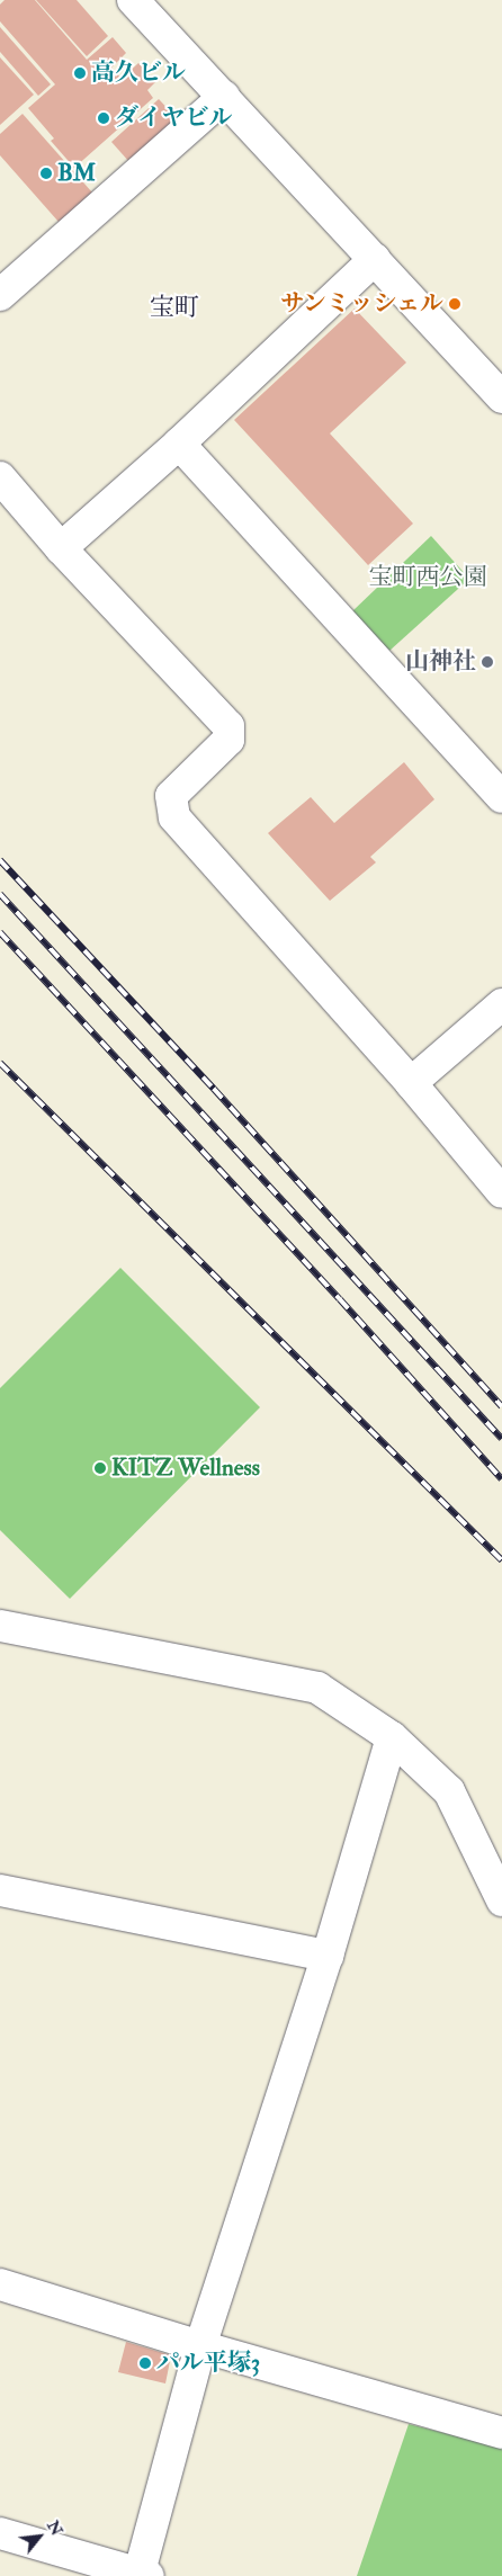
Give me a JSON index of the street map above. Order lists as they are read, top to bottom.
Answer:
{
  "districts": ["宝町"],
  "parks": ["宝町西公園"],
  "places": [
    "高久ビル",
    "ダイヤビル",
    "BM",
    "サンミッシェル",
    "山神社",
    "KITZ Wellness",
    "パル平塚3"
  ],
  "north": "top right"
}
